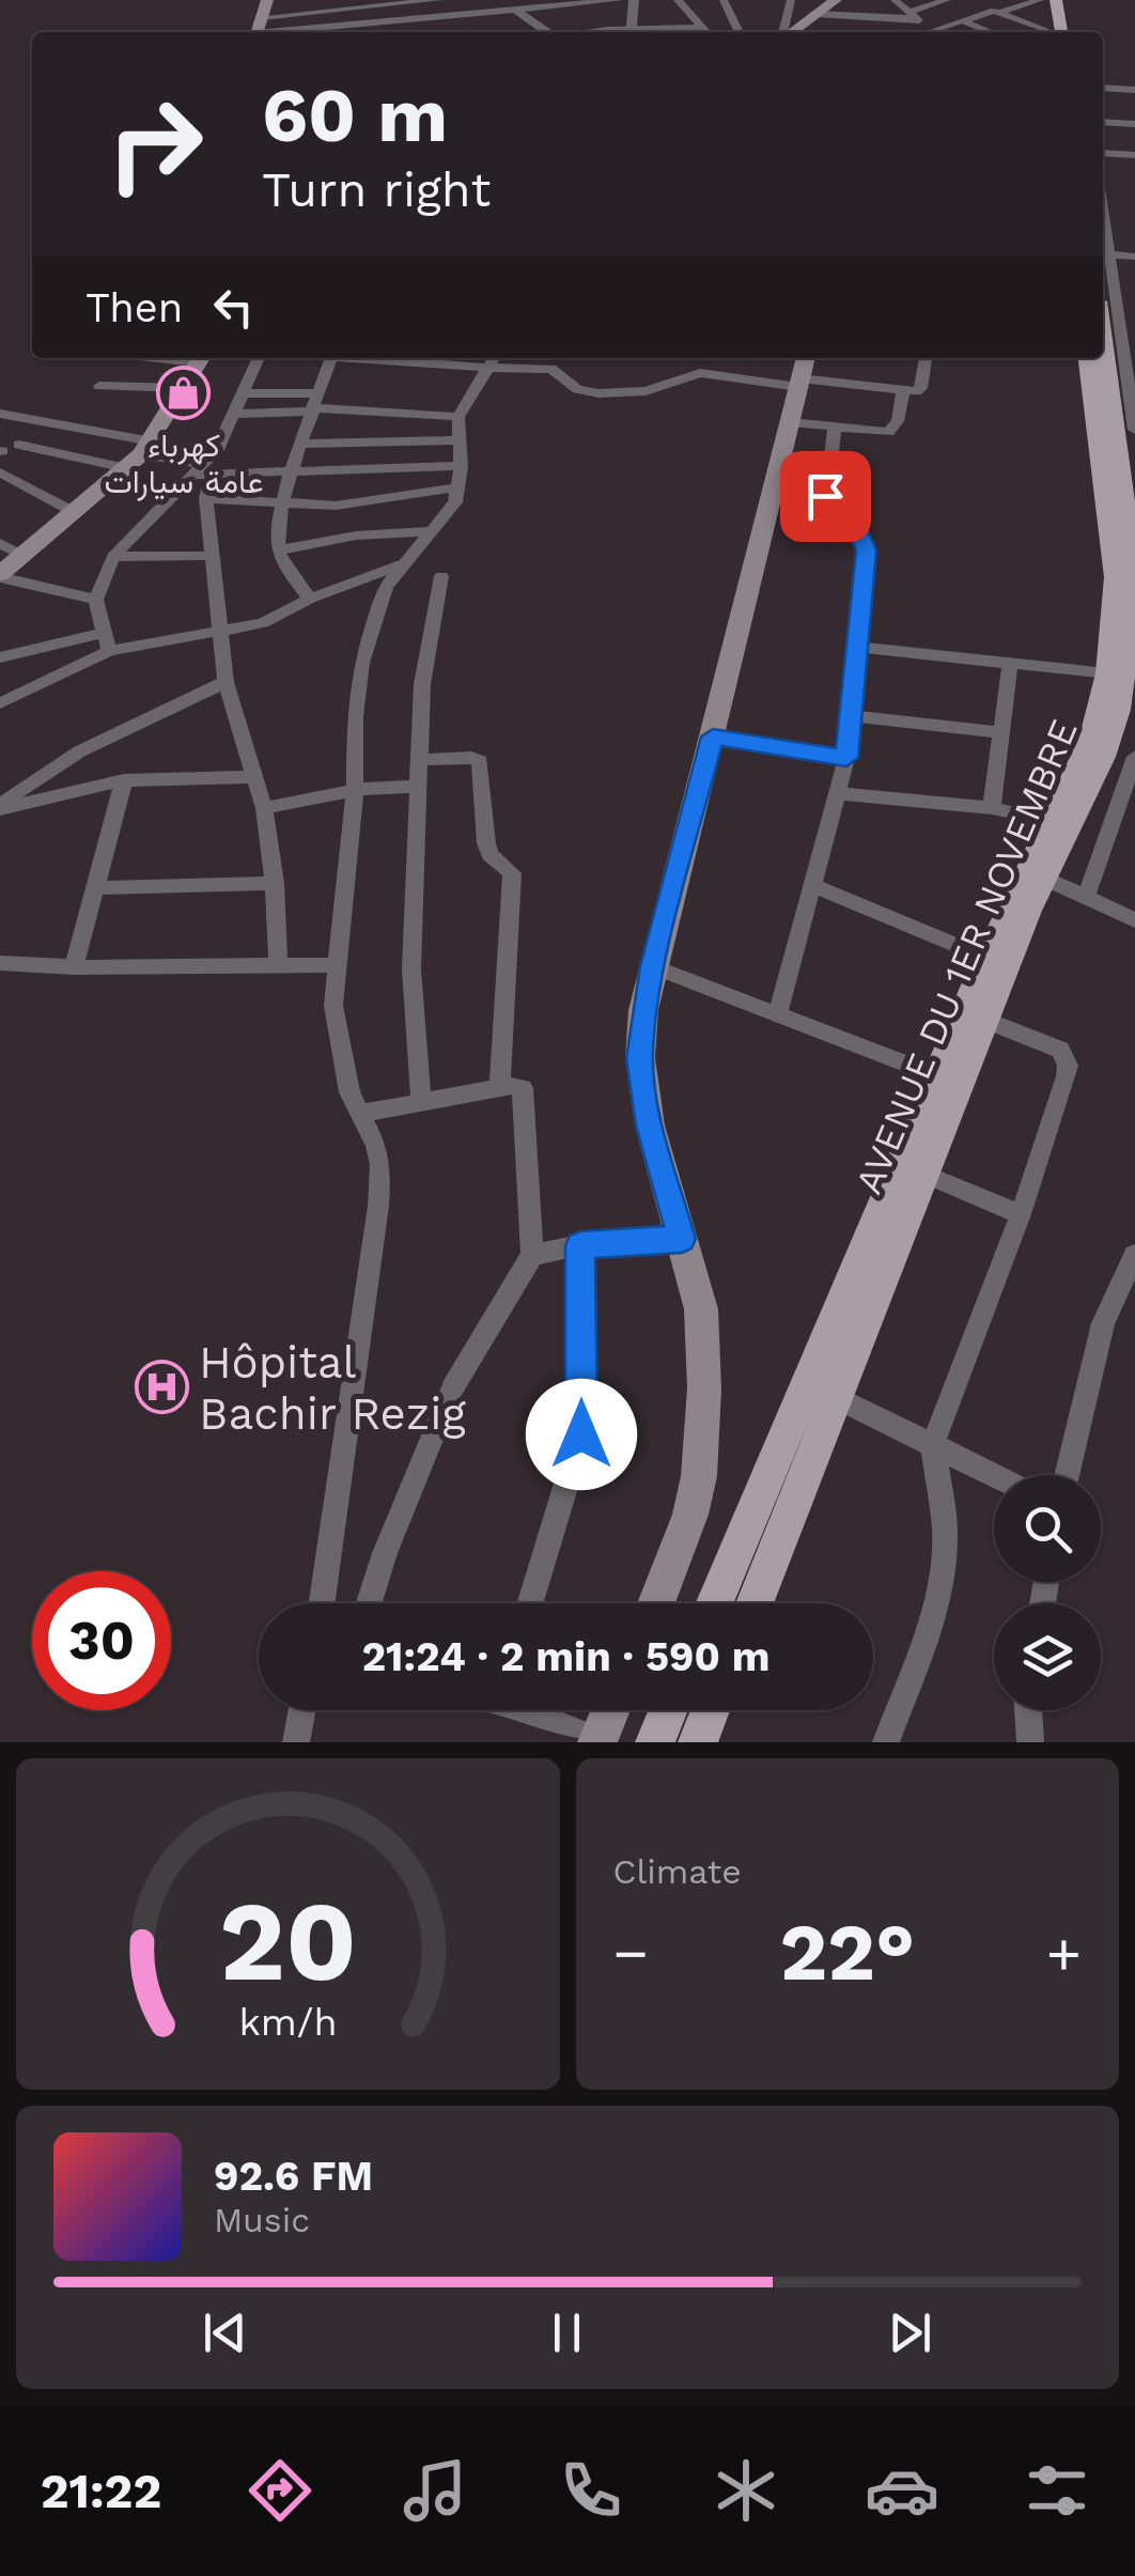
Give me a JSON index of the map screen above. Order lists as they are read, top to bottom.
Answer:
{
  "streets": {
    "main road": ["AVENUE DU 1ER NOVEMBRE"]
  },
  "places": {
    "shop": ["كهرباء عامة سيارات"],
    "hospital": ["Hôpital Bachir Rezig"]
  },
  "page": {
    "turn": ["60 m", "Turn right"],
    "then": "Then",
    "limit": "30",
    "trip": "21:24 · 2 min · 590 m",
    "tile": "Climate",
    "heat": ["−", "22°", "+"],
    "song": ["92.6 FM", "Music"],
    "tabs": "21:22",
    "gauge": ["20", "km/h"]
  }
}
